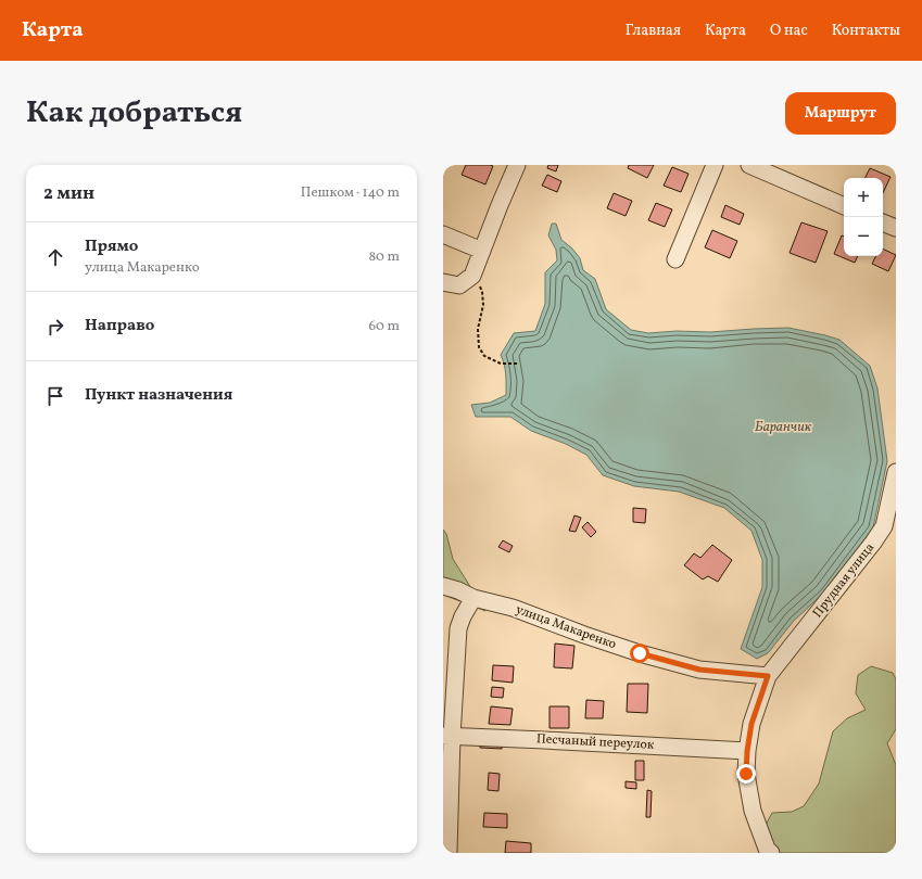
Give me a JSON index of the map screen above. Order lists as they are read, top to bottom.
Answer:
{
  "streets": {
    "street": ["Прудная улица", "улица Макаренко", "Песчаный переулок"]
  },
  "crossings": [
    ["Прудная улица", "улица Макаренко"],
    ["Прудная улица", "Песчаный переулок"]
  ],
  "water": ["Баранчик"],
  "page": {
    "header": "Карта",
    "nav": [
      "Главная",
      "Карта",
      "О нас",
      "Контакты"
    ],
    "title": "Как добраться",
    "buttons": "Маршрут",
    "heading": ["2 мин", "Пешком · 140 m"],
    "map_buttons": ["+", "−"],
    "list": [
      ["Прямо", "улица Макаренко", "80 m"],
      ["Направо", "60 m"],
      "Пункт назначения"
    ]
  }
}
